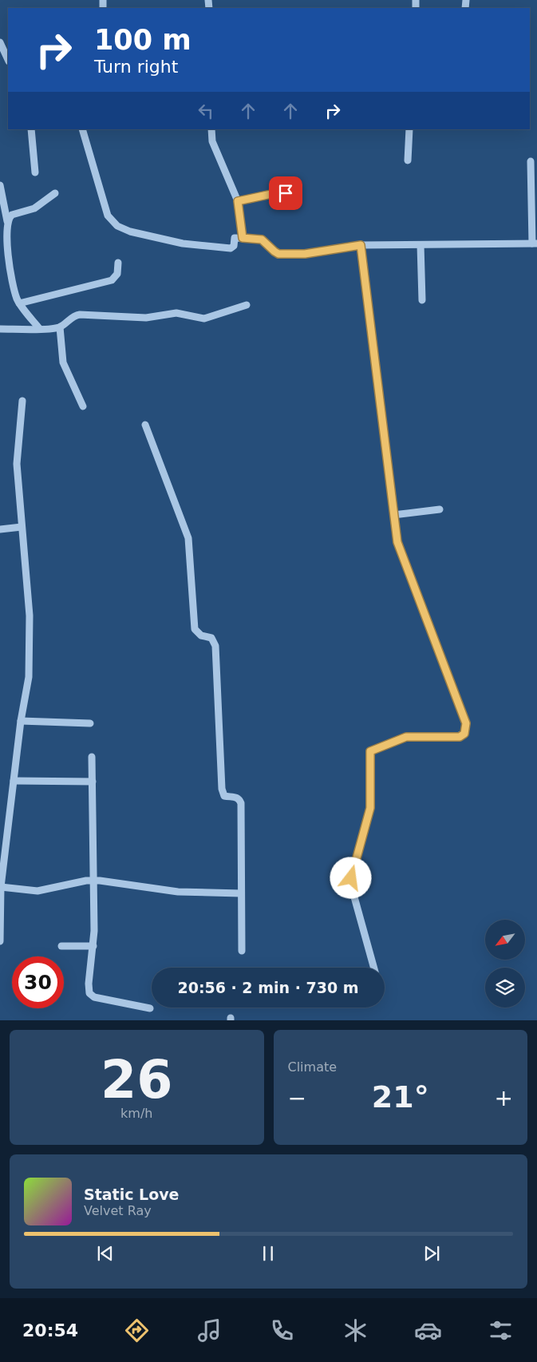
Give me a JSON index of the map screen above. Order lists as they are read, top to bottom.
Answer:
{
  "north": "bottom left",
  "page": {
    "turn": ["100 m", "Turn right"],
    "limit": "30",
    "trip": "20:56 · 2 min · 730 m",
    "tile": [
      ["26", "km/h"],
      "Climate"
    ],
    "heat": ["−", "21°", "+"],
    "song": ["Static Love", "Velvet Ray"],
    "tabs": "20:54"
  }
}
